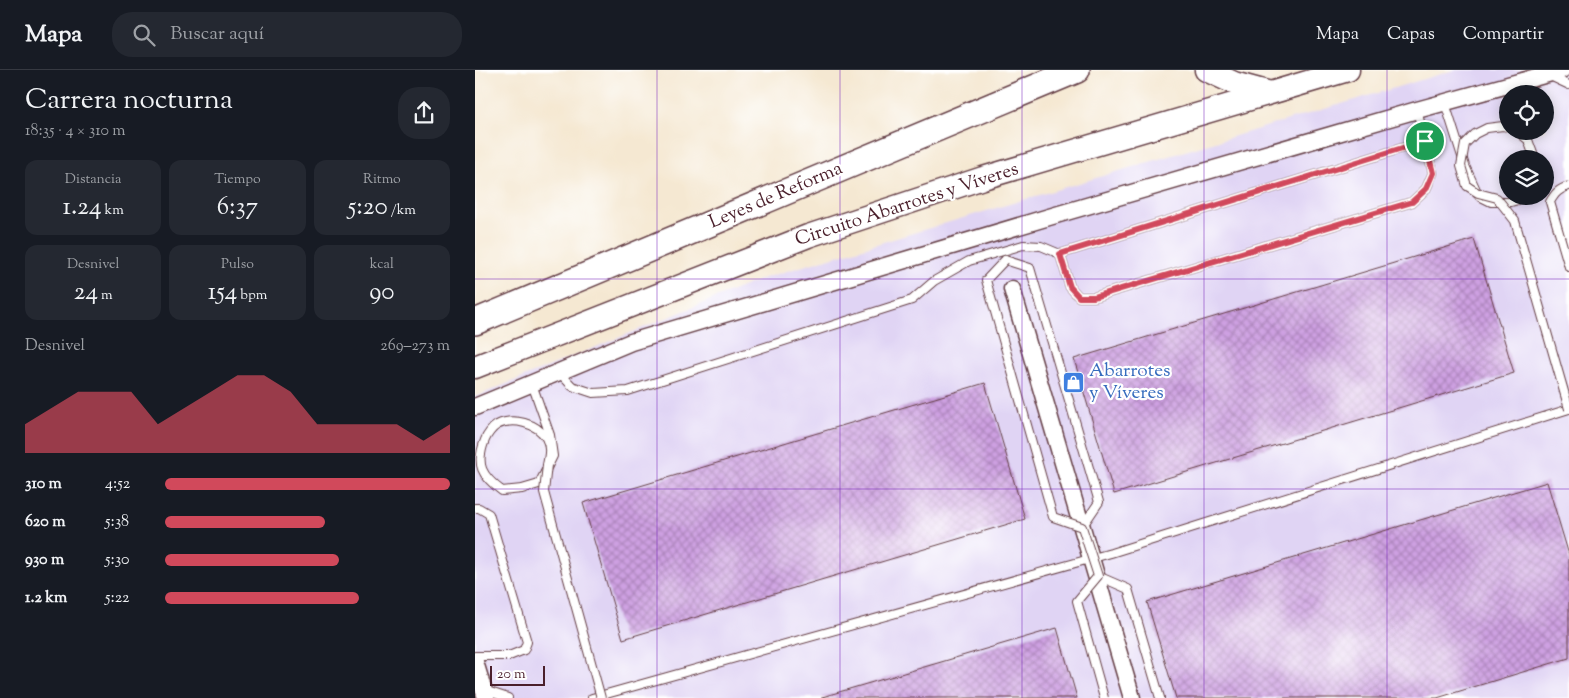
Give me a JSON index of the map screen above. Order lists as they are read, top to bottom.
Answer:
{
  "streets": {
    "main road": ["Leyes de Reforma", "Circuito Abarrotes y Víveres"]
  },
  "places": {
    "shop": ["Abarrotes y Víveres"]
  },
  "scale_bar": "20 m",
  "page": {
    "header": "Mapa",
    "search": "Buscar aquí",
    "nav": ["Mapa", "Capas", "Compartir"],
    "heading": ["Carrera nocturna", "18:35 · 4 × 310 m"],
    "stats": [
      ["Distancia", "1.24 km"],
      ["Tiempo", "6:37"],
      ["Ritmo", "5:20 /km"],
      ["Desnivel", "24 m"],
      ["Pulso", "154 bpm"],
      ["kcal", "90"]
    ],
    "chart": ["Desnivel", "269–273 m"],
    "list": [
      {
        "name": "310 m",
        "note": "4:52"
      },
      {
        "name": "620 m",
        "note": "5:38"
      },
      {
        "name": "930 m",
        "note": "5:30"
      },
      {
        "name": "1.2 km",
        "note": "5:22"
      }
    ],
    "scale": "20 m"
  }
}
